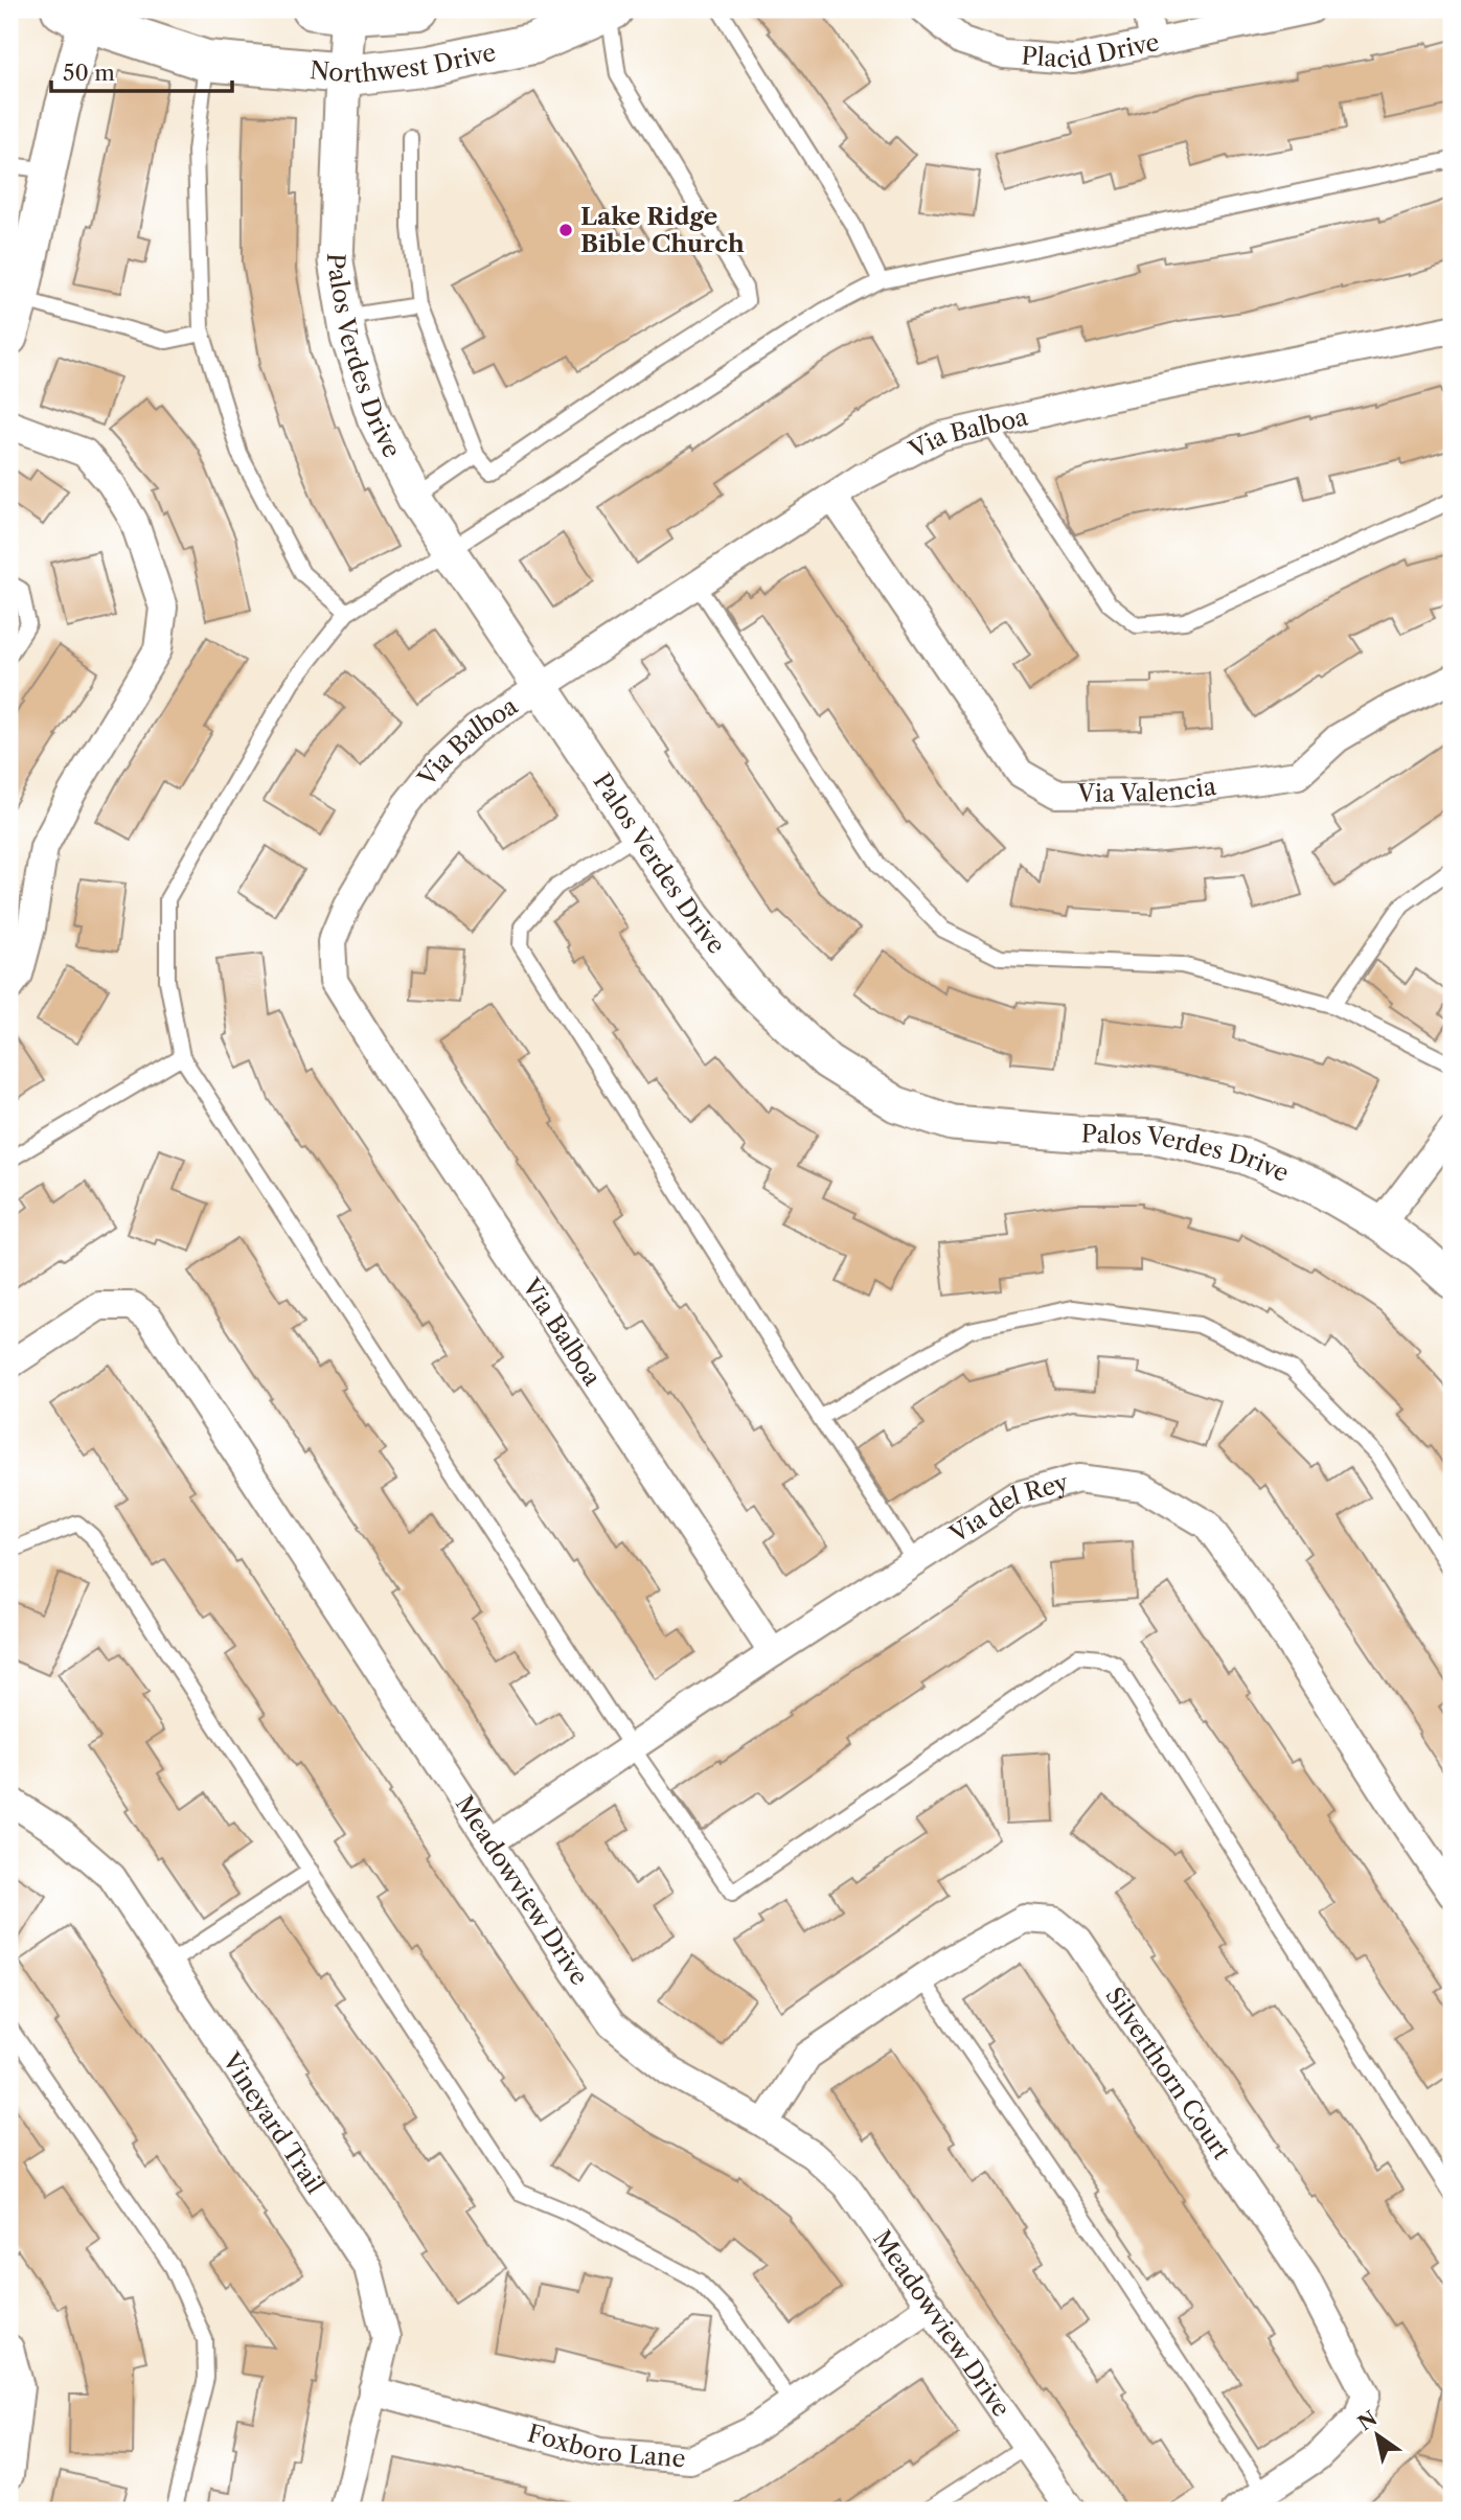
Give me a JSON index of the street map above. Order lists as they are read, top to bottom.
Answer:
{
  "streets": {
    "main road": ["Northwest Drive"],
    "street": [
      "Placid Drive",
      "Palos Verdes Drive",
      "Via Balboa",
      "Via Valencia",
      "Via del Rey",
      "Meadowview Drive",
      "Silverthorn Court",
      "Vineyard Trail",
      "Foxboro Lane"
    ]
  },
  "crossings": [
    ["Northwest Drive", "Palos Verdes Drive"],
    ["Palos Verdes Drive", "Via Balboa"],
    ["Via Balboa", "Via Valencia"],
    ["Via Balboa", "Via del Rey"],
    ["Via del Rey", "Meadowview Drive"],
    ["Meadowview Drive", "Silverthorn Court"],
    ["Meadowview Drive", "Foxboro Lane"],
    ["Vineyard Trail", "Foxboro Lane"]
  ],
  "places": ["Lake Ridge Bible Church"],
  "scale_bar": "50 m",
  "north": "top left"
}
